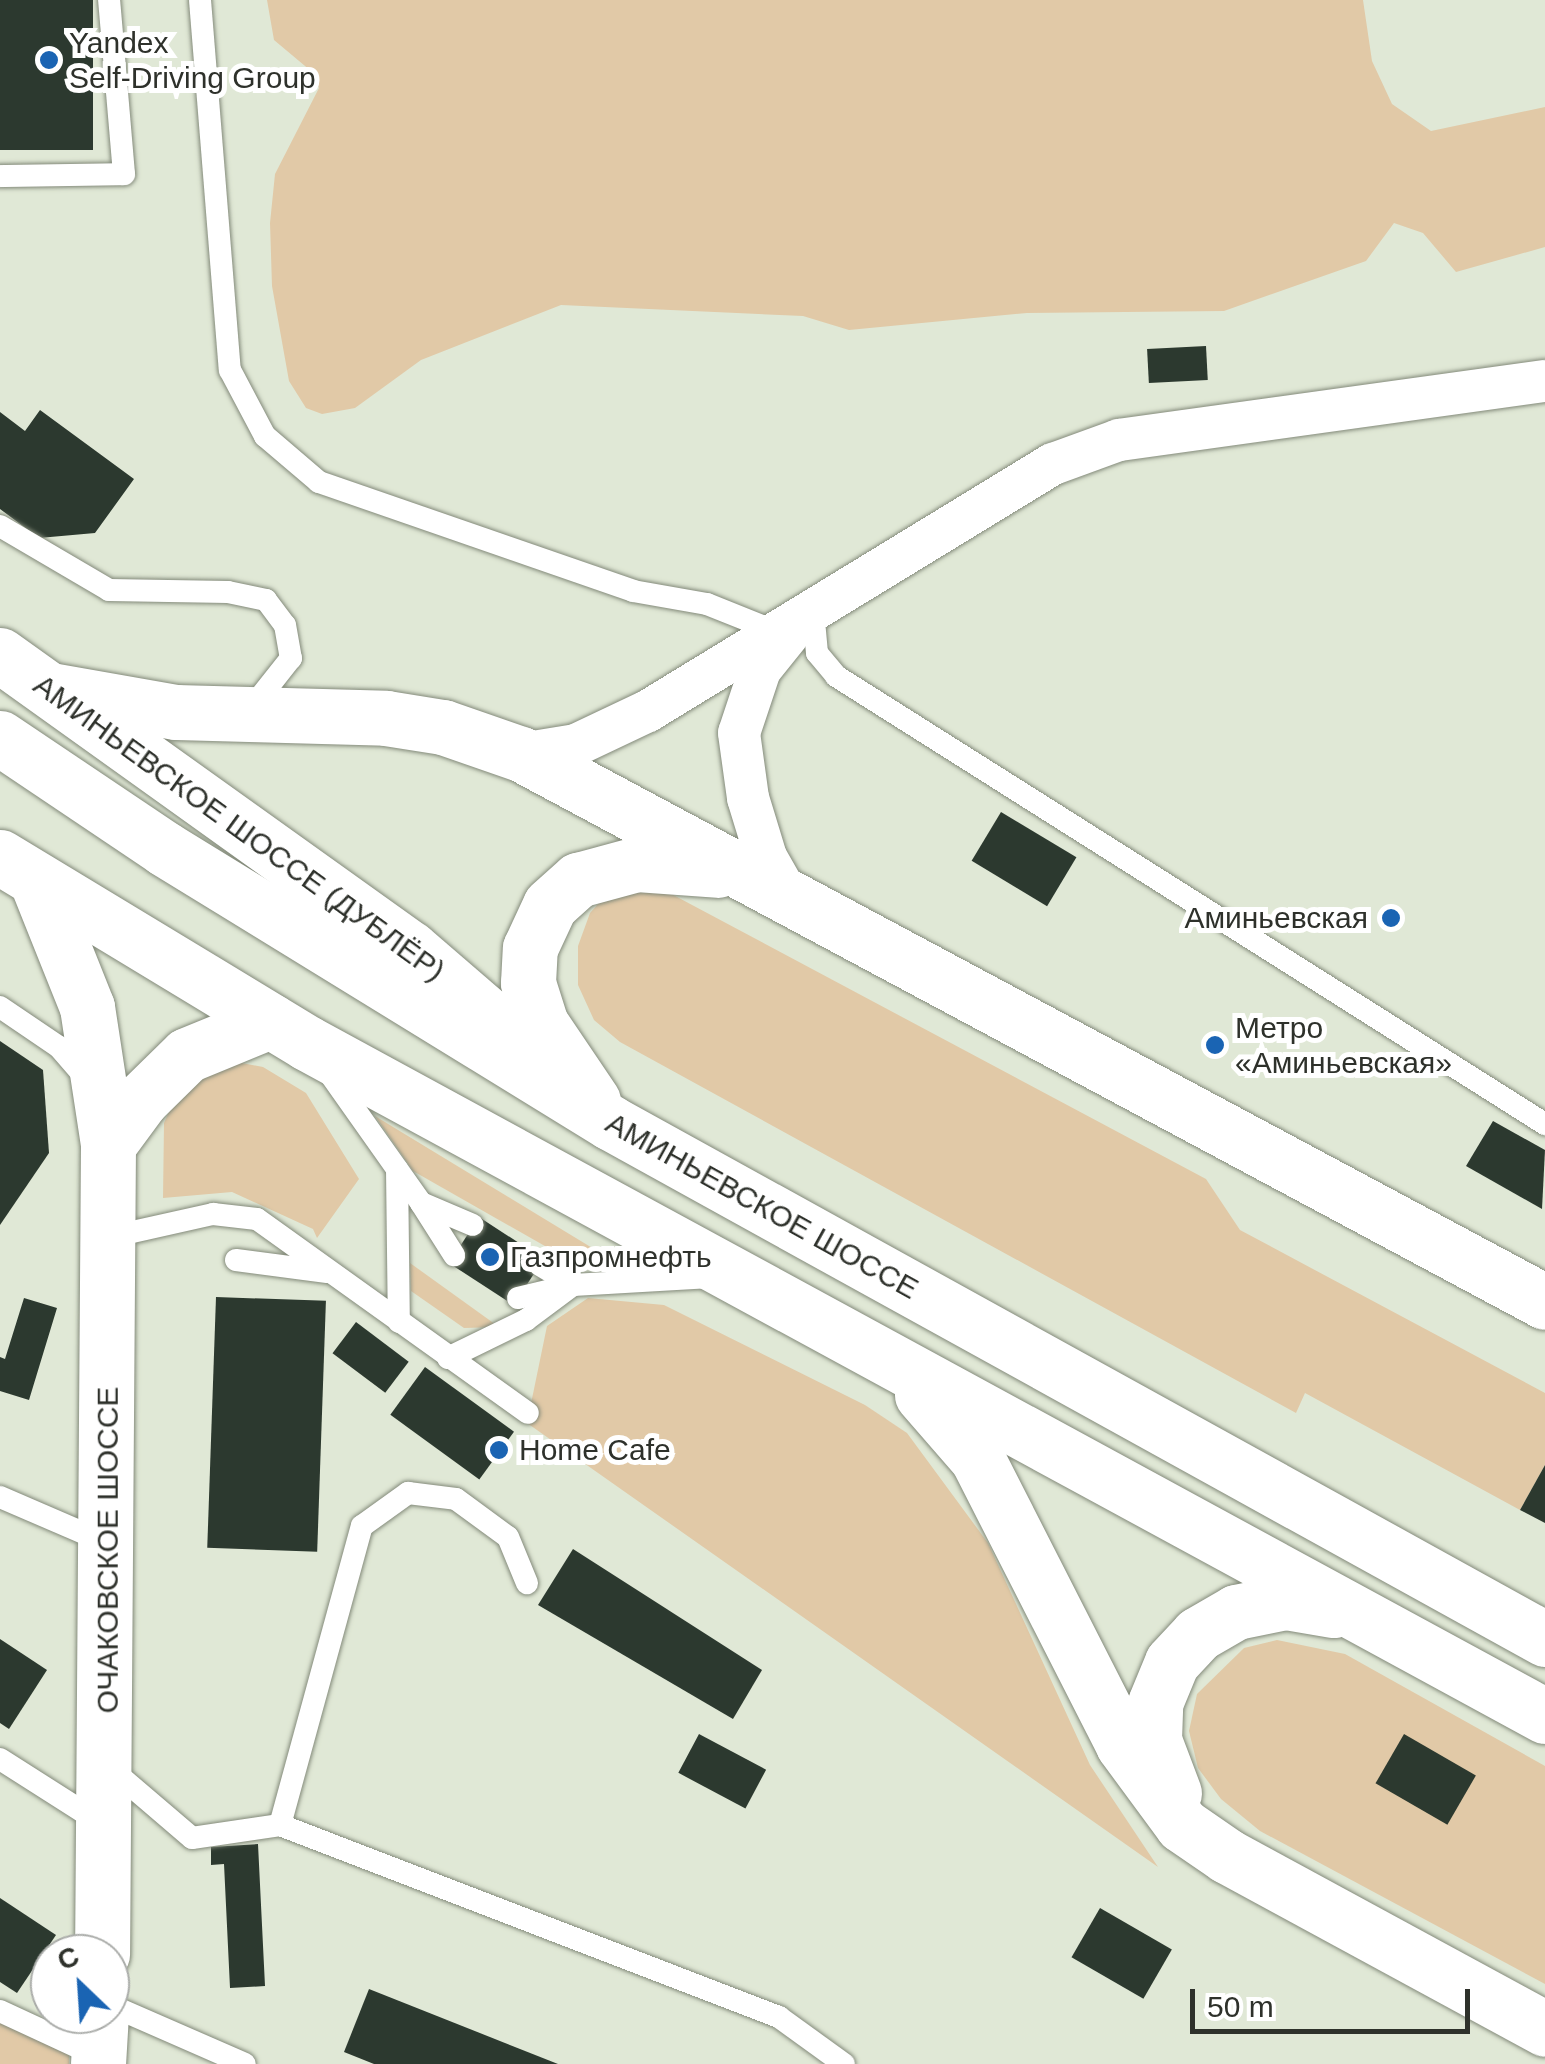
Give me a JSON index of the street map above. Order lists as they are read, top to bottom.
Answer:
{
  "streets": {
    "street": ["АМИНЬЕВСКОЕ ШОССЕ (ДУБЛЁР)", "АМИНЬЕВСКОЕ ШОССЕ", "ОЧАКОВСКОЕ ШОССЕ"]
  },
  "crossings": [
    ["АМИНЬЕВСКОЕ ШОССЕ (ДУБЛЁР)", "АМИНЬЕВСКОЕ ШОССЕ"]
  ],
  "places": [
    "Yandex Self-Driving Group",
    "Аминьевская",
    "Метро «Аминьевская»",
    "Газпромнефть",
    "Home Cafe"
  ],
  "scale_bar": "50 m",
  "north": "top left"
}
